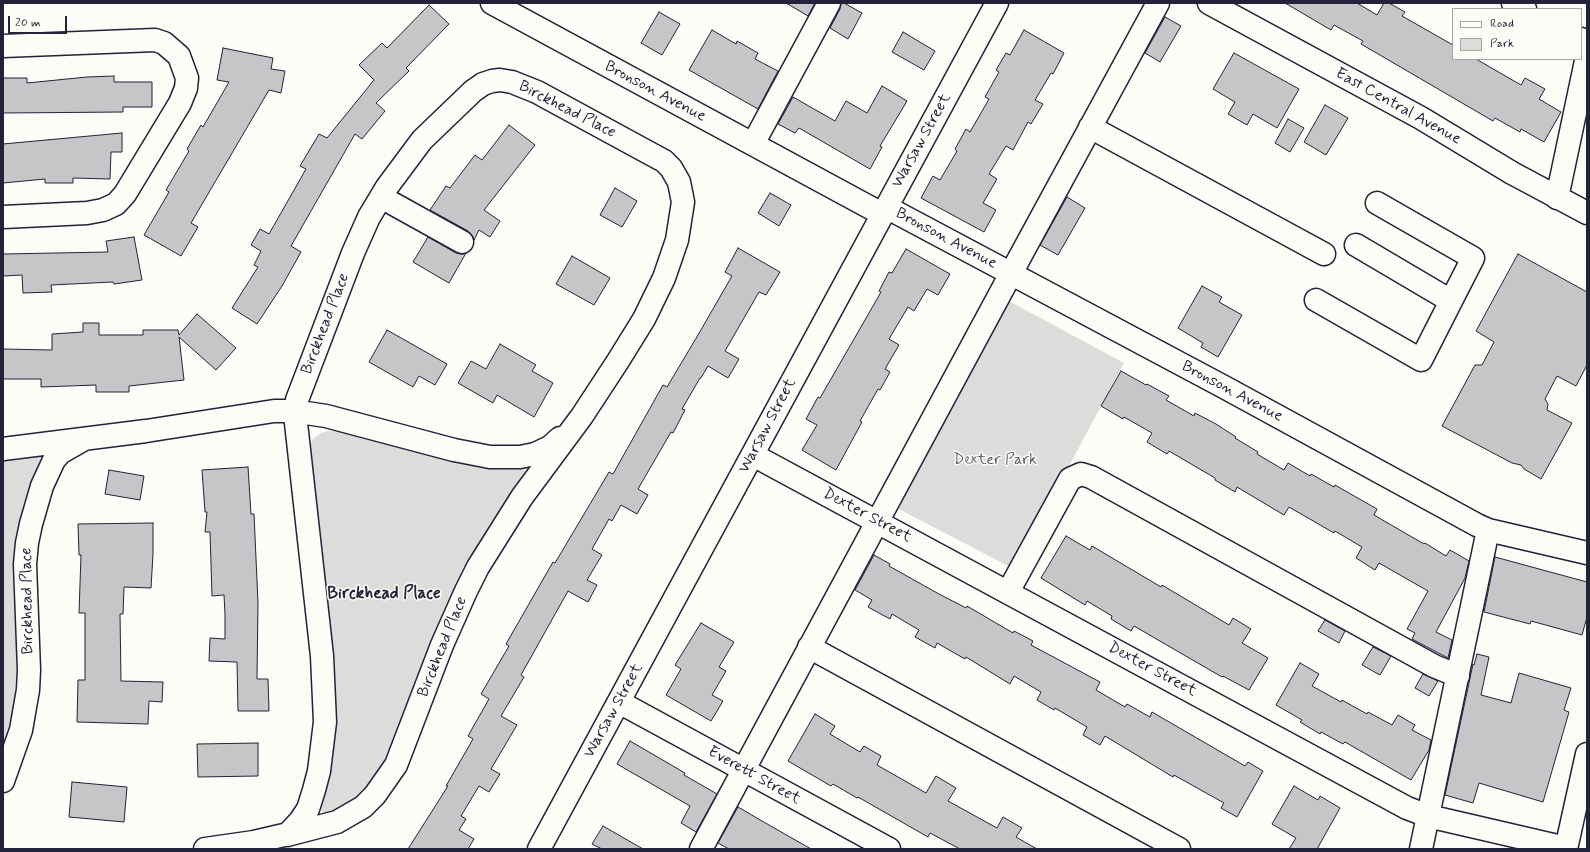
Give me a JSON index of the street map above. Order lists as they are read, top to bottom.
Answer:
{
  "streets": {
    "street": [
      "Bronson Avenue",
      "East Central Avenue",
      "Birckhead Place",
      "Warsaw Street",
      "Dexter Street",
      "Everett Street"
    ]
  },
  "crossings": [
    ["Bronson Avenue", "Warsaw Street"],
    ["Warsaw Street", "Dexter Street"],
    ["Warsaw Street", "Everett Street"]
  ],
  "districts": ["Birckhead Place"],
  "parks": ["Dexter Park"],
  "legend": ["Road", "Park"],
  "scale_bar": "20 m"
}
